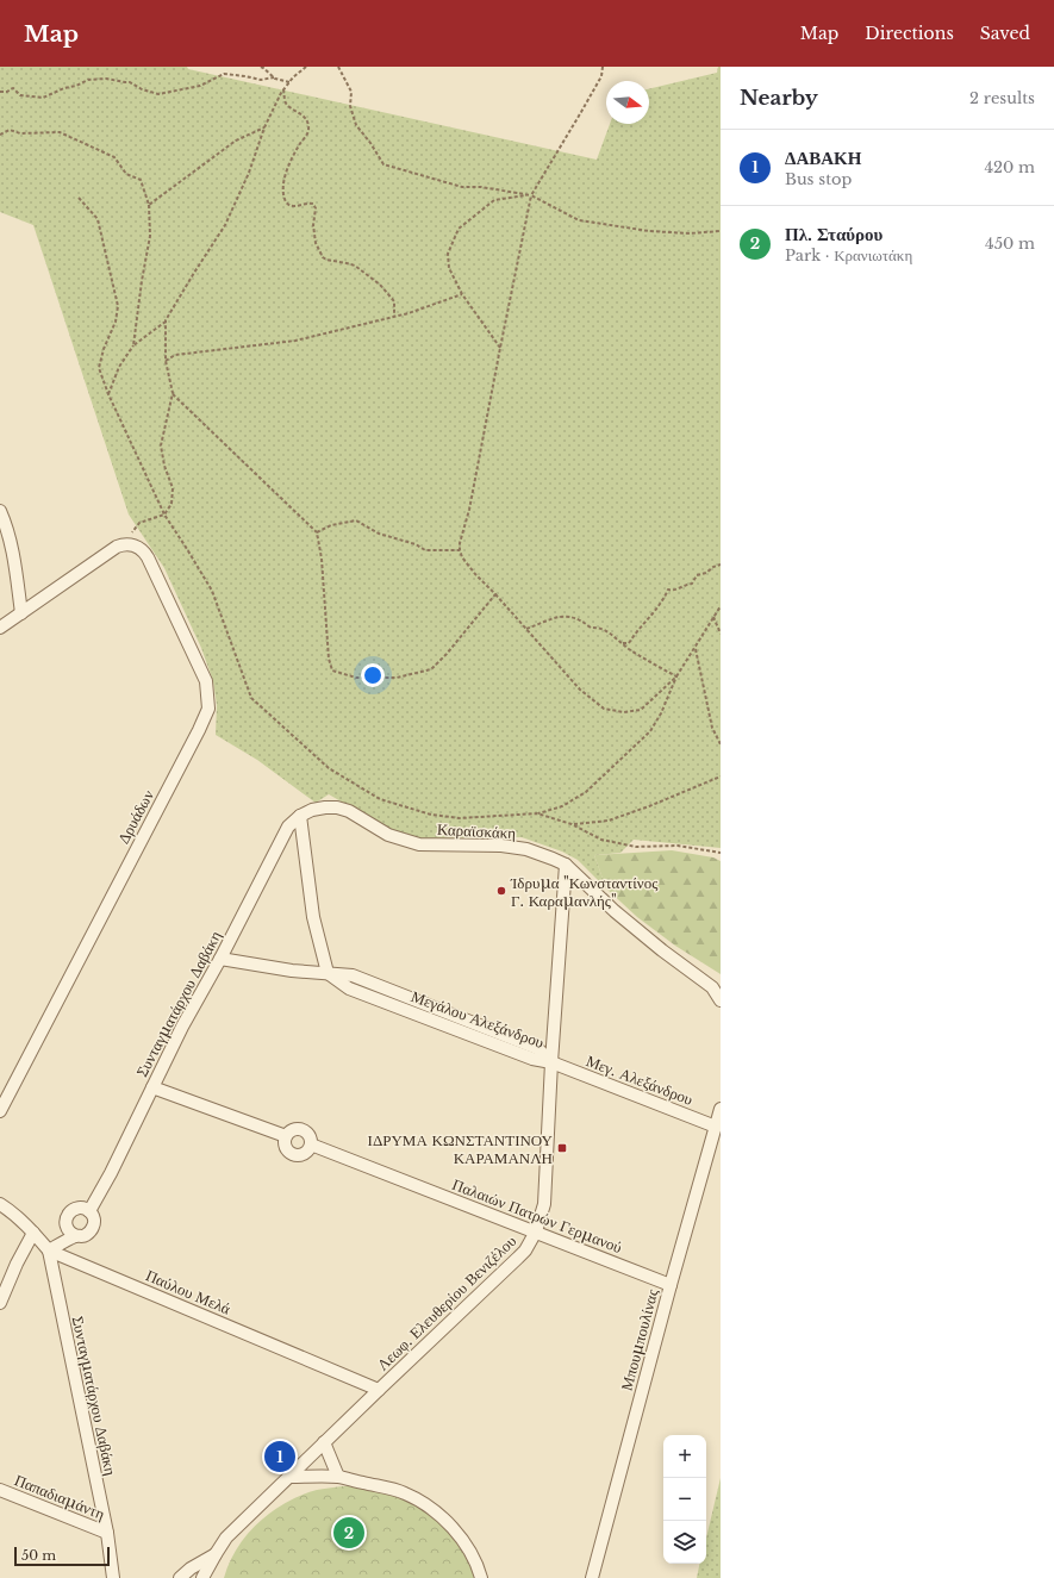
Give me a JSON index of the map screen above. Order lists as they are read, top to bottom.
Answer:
{
  "streets": {
    "street": [
      "Δρυάδων",
      "Καραϊσκάκη",
      "Συνταγματάρχου Δαβάκη",
      "Μεγάλου Αλεξάνδρου",
      "Μεγ. Αλεξάνδρου",
      "Παλαιών Πατρών Γερμανού",
      "Παύλου Μελά",
      "Λεωφ. Ελευθερίου Βενιζέλου",
      "Μπουμπουλίνας",
      "Παπαδιαμάντη"
    ]
  },
  "crossings": [
    ["Καραϊσκάκη", "Συνταγματάρχου Δαβάκη"],
    ["Καραϊσκάκη", "Λεωφ. Ελευθερίου Βενιζέλου"],
    ["Συνταγματάρχου Δαβάκη", "Παύλου Μελά"],
    ["Συνταγματάρχου Δαβάκη", "Παπαδιαμάντη"],
    ["Μεγάλου Αλεξάνδρου", "Μεγ. Αλεξάνδρου"],
    ["Μεγάλου Αλεξάνδρου", "Λεωφ. Ελευθερίου Βενιζέλου"],
    ["Μεγ. Αλεξάνδρου", "Λεωφ. Ελευθερίου Βενιζέλου"],
    ["Μεγ. Αλεξάνδρου", "Μπουμπουλίνας"],
    ["Παλαιών Πατρών Γερμανού", "Λεωφ. Ελευθερίου Βενιζέλου"],
    ["Παλαιών Πατρών Γερμανού", "Μπουμπουλίνας"],
    ["Παύλου Μελά", "Λεωφ. Ελευθερίου Βενιζέλου"]
  ],
  "places": {
    "other": ["Ίδρυμα \"Κωνσταντίνος Γ. Καραμανλής\""],
    "transit": ["ΙΔΡΥΜΑ ΚΩΝΣΤΑΝΤΙΝΟΥ ΚΑΡΑΜΑΝΛΗ"]
  },
  "scale_bar": "50 m",
  "north": "right",
  "page": {
    "header": "Map",
    "nav": ["Map", "Directions", "Saved"],
    "heading": ["Nearby", "2 results"],
    "list": [
      {
        "mark": "1",
        "name": "ΔΑΒΑΚΗ",
        "note": "Bus stop",
        "value": "420 m"
      },
      {
        "mark": "2",
        "name": "Πλ. Σταύρου",
        "note": "Park · Κρανιωτάκη",
        "value": "450 m"
      }
    ],
    "map_buttons": ["+", "−"],
    "pins": ["1", "2"],
    "scale": "50 m"
  }
}
